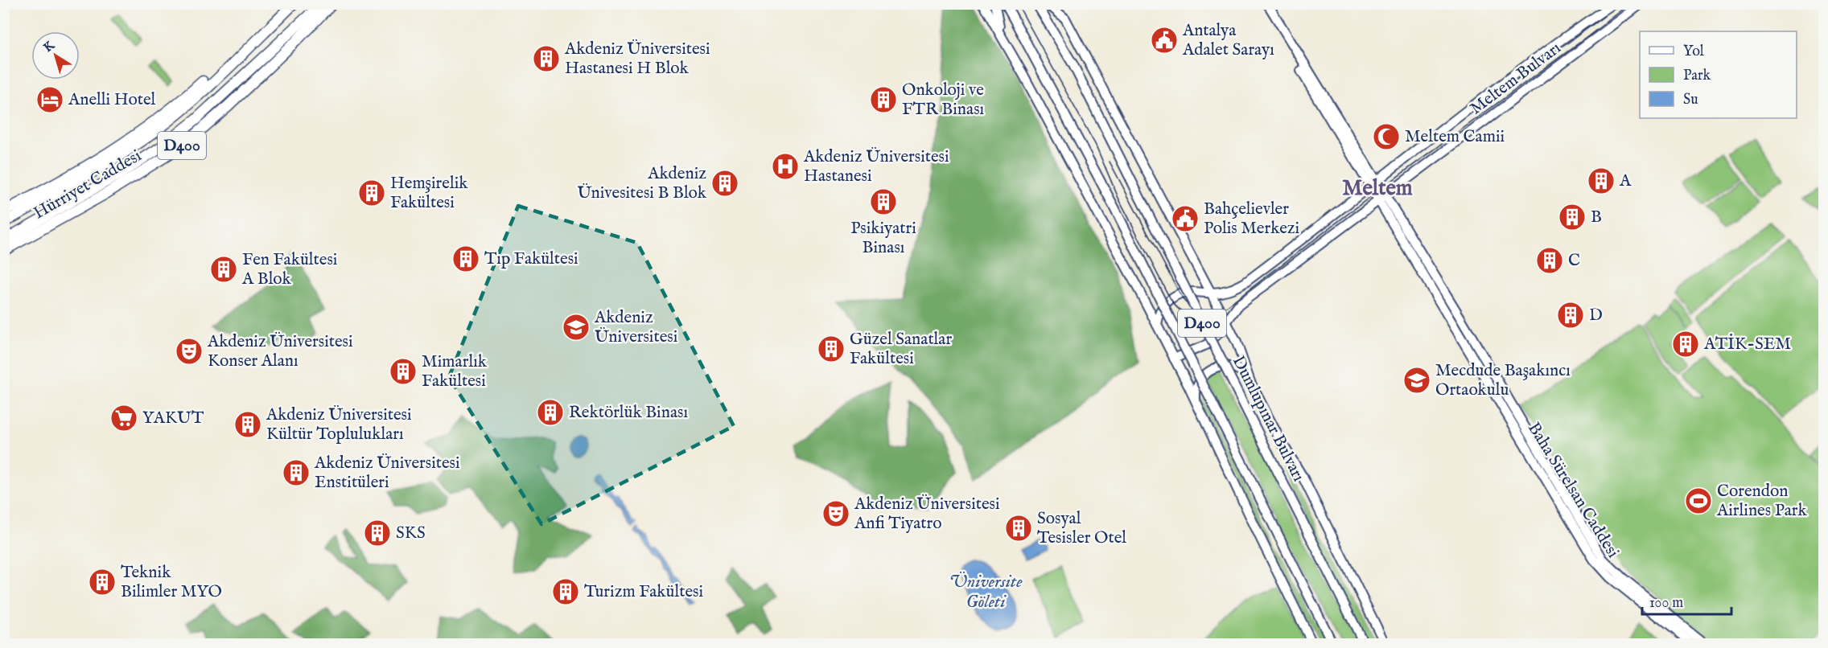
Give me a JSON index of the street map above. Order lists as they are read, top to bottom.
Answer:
{
  "streets": {
    "highway": ["D400", "Hürriyet Caddesi"],
    "main road": ["Meltem Bulvarı", "Dumlupınar Bulvarı", "Baha Sürelsan Caddesi"]
  },
  "crossings": [
    ["Meltem Bulvarı", "Baha Sürelsan Caddesi"]
  ],
  "districts": ["Meltem"],
  "water": ["Üniversite Göleti"],
  "places": {
    "public building": ["Antalya Adalet Sarayı", "Bahçelievler Polis Merkezi"],
    "building": [
      "Akdeniz Üniversitesi Hastanesi H Blok",
      "Onkoloji ve FTR Binası",
      "A",
      "Akdeniz Ünivesitesi B Blok",
      "Hemşirelik Fakültesi",
      "Psikiyatri Binası",
      "B",
      "Tıp Fakültesi",
      "C",
      "Fen Fakültesi A Blok",
      "D",
      "ATİK-SEM",
      "Güzel Sanatlar Fakültesi",
      "Mimarlık Fakültesi",
      "Rektörlük Binası",
      "Akdeniz Üniversitesi Kültür Toplulukları",
      "Akdeniz Üniversitesi Enstitüleri",
      "Sosyal Tesisler Otel",
      "SKS",
      "Teknik Bilimler MYO",
      "Turizm Fakültesi"
    ],
    "hotel": ["Anelli Hotel"],
    "mosque": ["Meltem Camii"],
    "hospital": ["Akdeniz Üniversitesi Hastanesi"],
    "school or university": ["Akdeniz Üniversitesi", "Mecdude Başakıncı Ortaokulu"],
    "theatre": ["Akdeniz Üniversitesi Konser Alanı", "Akdeniz Üniversitesi Anfi Tiyatro"],
    "supermarket": ["YAKUT"],
    "sports": ["Corendon Airlines Park"]
  },
  "legend": ["Yol", "Park", "Su"],
  "scale_bar": "100 m",
  "north": "top left"
}
